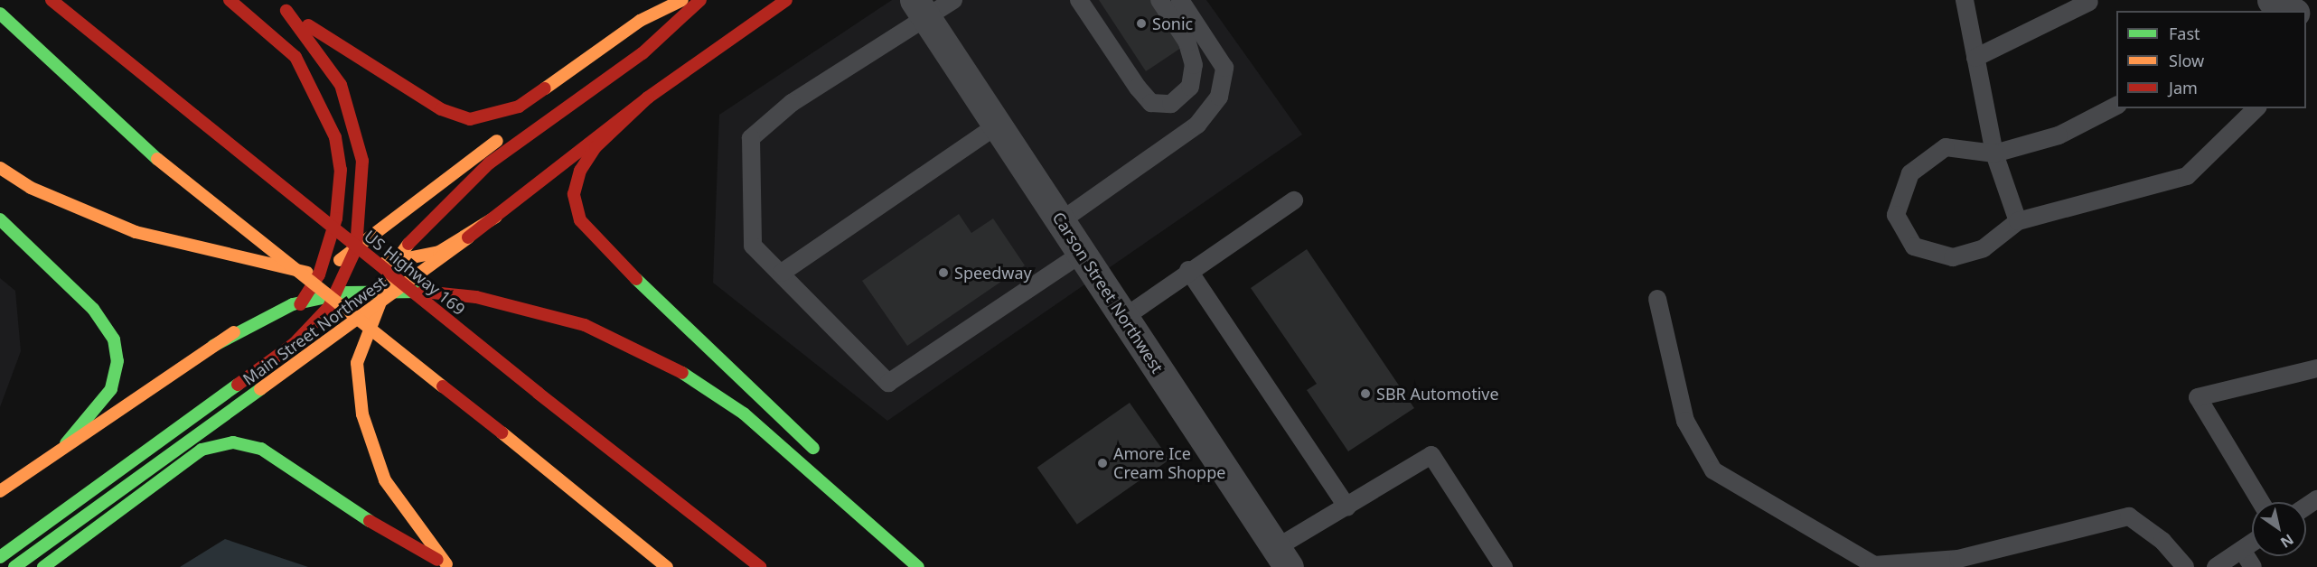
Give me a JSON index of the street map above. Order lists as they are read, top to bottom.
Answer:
{
  "streets": {
    "main road": ["US Highway 169", "Main Street Northwest"],
    "street": ["Carson Street Northwest"]
  },
  "places": [
    "Sonic",
    "Speedway",
    "SBR Automotive",
    "Amore Ice Cream Shoppe"
  ],
  "legend": ["Fast", "Slow", "Jam"],
  "north": "bottom right"
}
